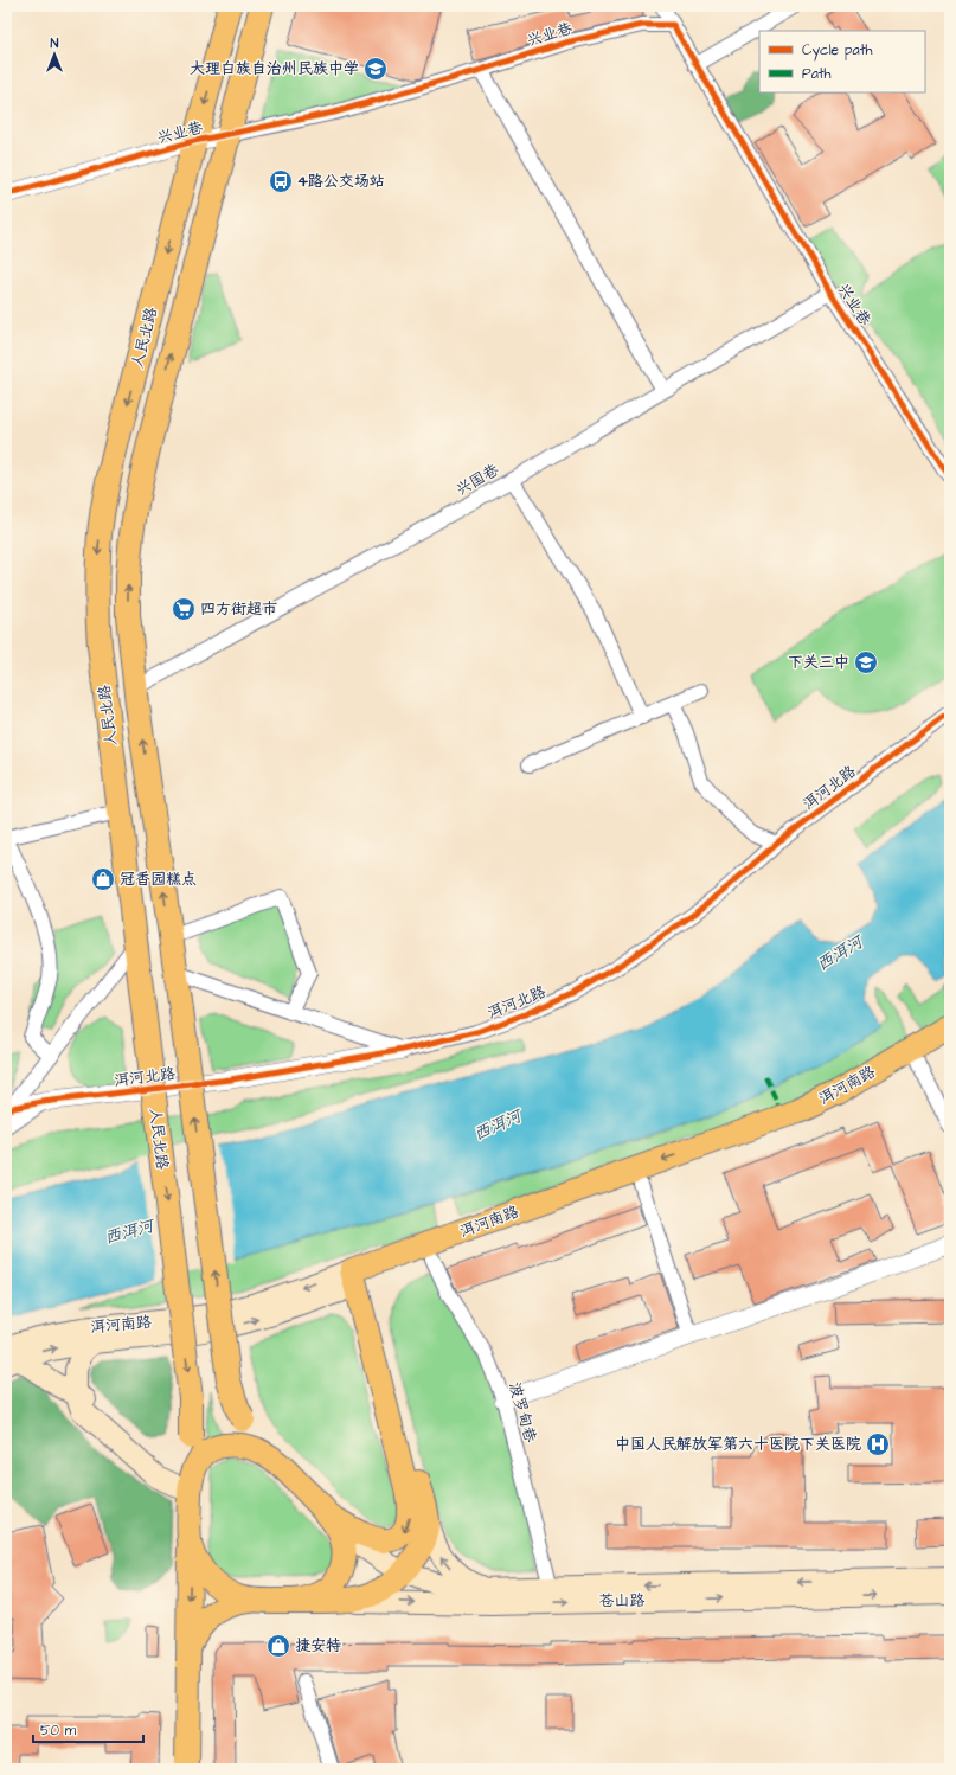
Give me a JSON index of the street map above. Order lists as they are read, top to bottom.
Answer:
{
  "streets": {
    "main road": ["人民北路", "洱河南路", "苍山路"],
    "street": [
      "兴业巷",
      "兴国巷",
      "洱河北路",
      "波罗甸巷"
    ]
  },
  "crossings": [
    ["兴业巷", "人民北路"],
    ["兴业巷", "兴国巷"],
    ["人民北路", "兴国巷"],
    ["人民北路", "苍山路"],
    ["洱河南路", "波罗甸巷"],
    ["波罗甸巷", "苍山路"]
  ],
  "water": ["西洱河"],
  "places": {
    "school or university": ["大理白族自治州民族中学", "下关三中"],
    "bus stop": ["4路公交场站"],
    "supermarket": ["四方街超市"],
    "shop": ["冠香园糕点", "捷安特"],
    "hospital": ["中国人民解放军第六十医院下关医院"]
  },
  "legend": ["Cycle path", "Path"],
  "scale_bar": "50 m",
  "north": "top"
}
